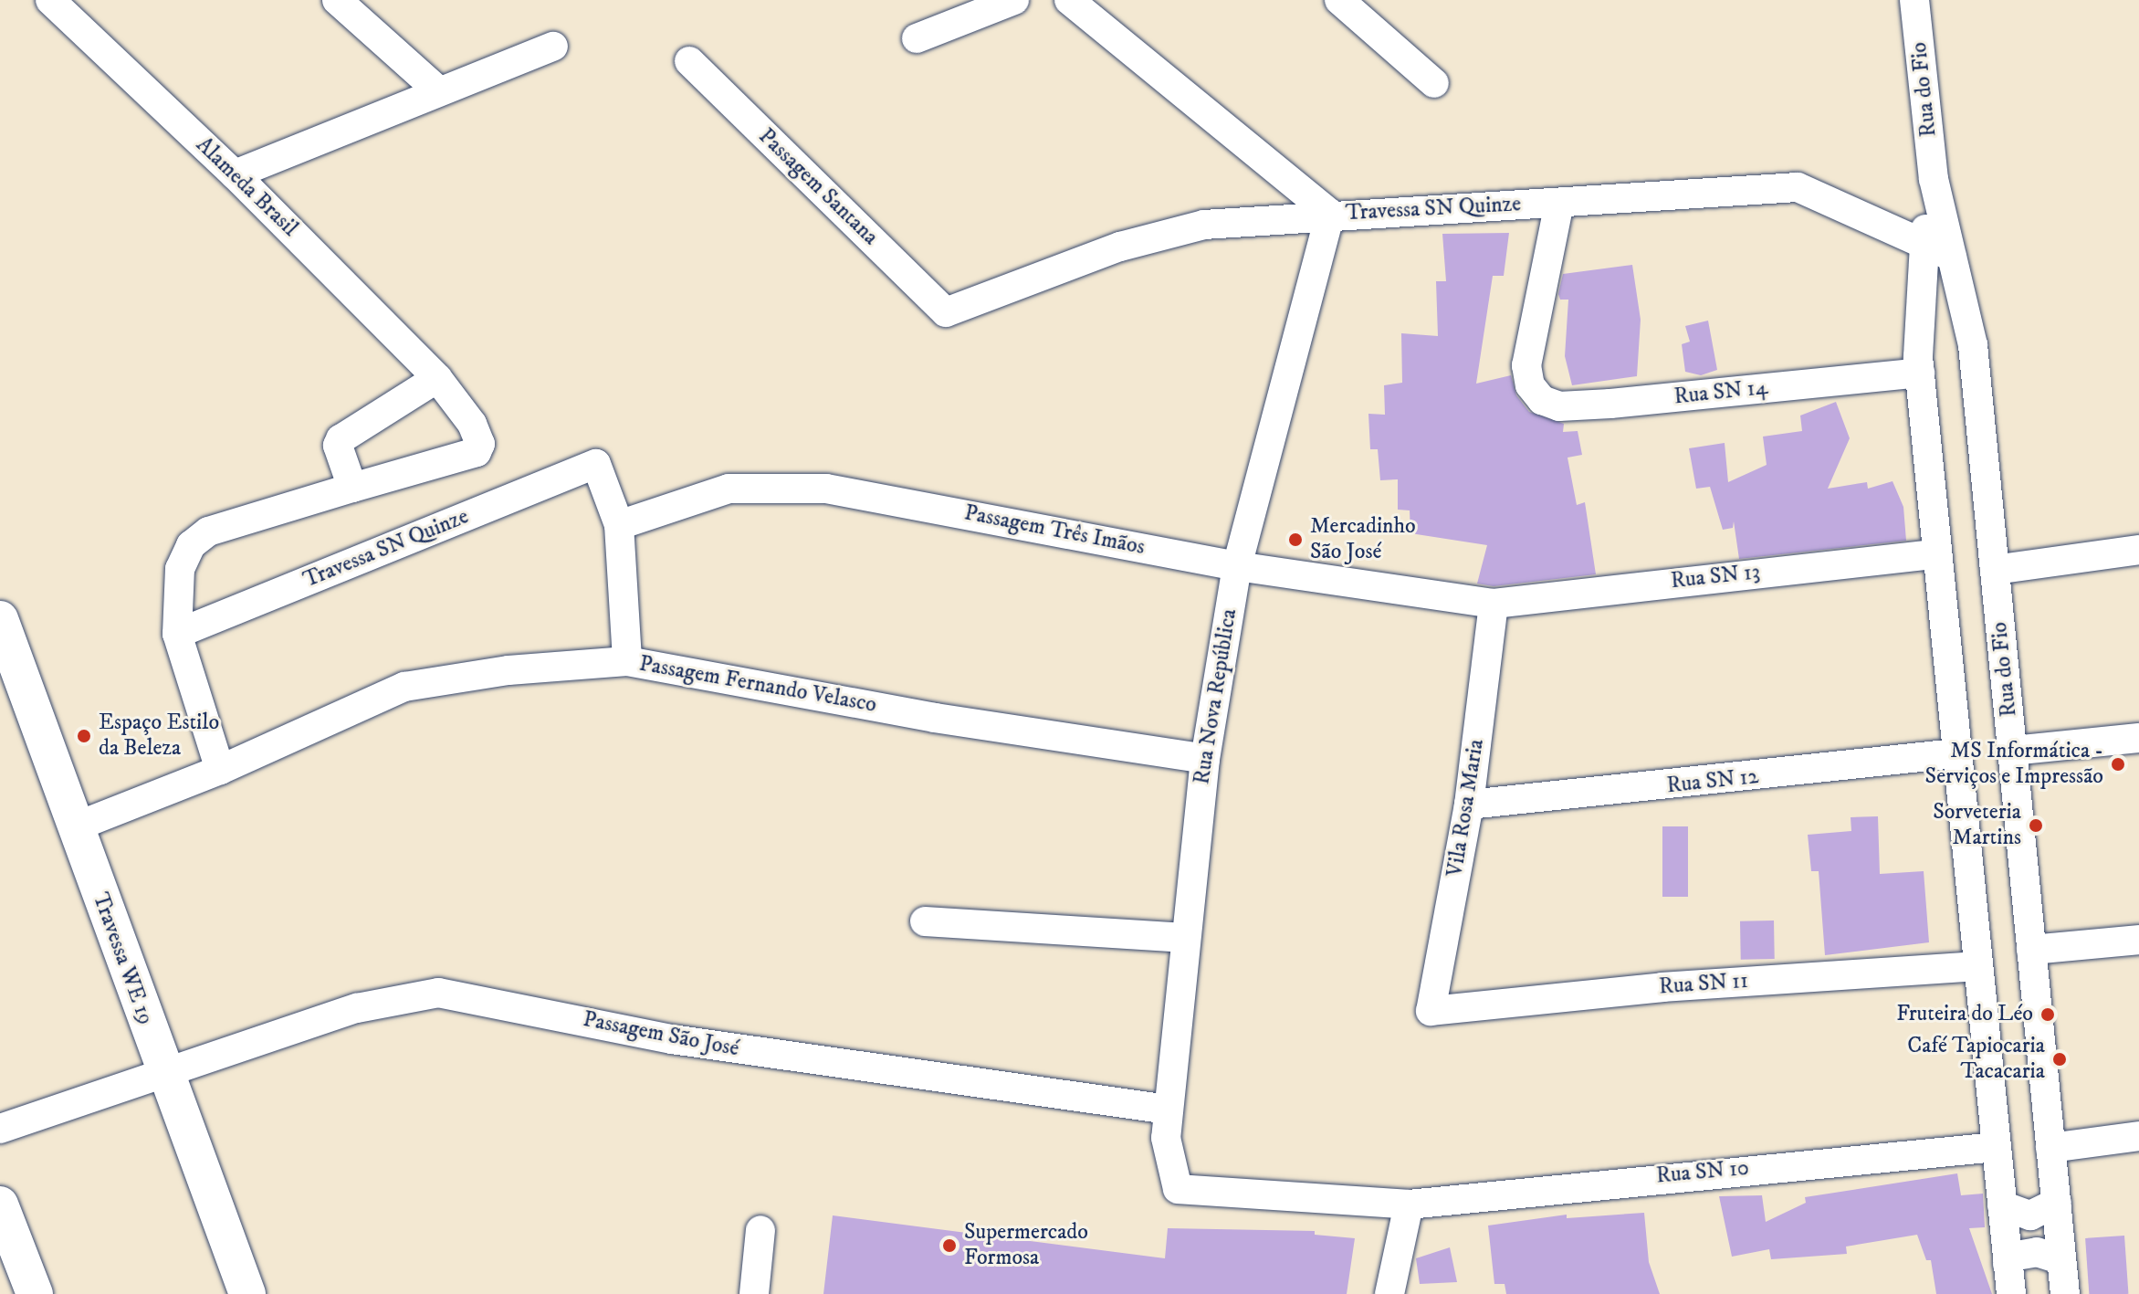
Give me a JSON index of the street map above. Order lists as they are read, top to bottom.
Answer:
{
  "streets": {
    "main road": ["Travessa WE 19"],
    "street": [
      "Rua do Fio",
      "Alameda Brasil",
      "Passagem Santana",
      "Travessa SN Quinze",
      "Rua SN 14",
      "Passagem Três Imãos",
      "Rua SN 13",
      "Passagem Fernando Velasco",
      "Rua Nova República",
      "Rua SN 12",
      "Vila Rosa Maria",
      "Rua SN 11",
      "Passagem São José",
      "Rua SN 10"
    ]
  },
  "crossings": [
    ["Rua do Fio", "Travessa SN Quinze"],
    ["Rua do Fio", "Rua SN 14"],
    ["Rua do Fio", "Rua SN 13"],
    ["Rua do Fio", "Rua SN 12"],
    ["Rua do Fio", "Rua SN 11"],
    ["Rua do Fio", "Rua SN 10"],
    ["Passagem Santana", "Travessa SN Quinze"],
    ["Travessa SN Quinze", "Rua SN 14"],
    ["Travessa SN Quinze", "Passagem Três Imãos"],
    ["Travessa SN Quinze", "Rua Nova República"],
    ["Passagem Três Imãos", "Rua SN 13"],
    ["Passagem Três Imãos", "Rua Nova República"],
    ["Passagem Três Imãos", "Vila Rosa Maria"],
    ["Rua SN 13", "Vila Rosa Maria"],
    ["Passagem Fernando Velasco", "Rua Nova República"],
    ["Passagem Fernando Velasco", "Travessa WE 19"],
    ["Rua Nova República", "Passagem São José"],
    ["Rua Nova República", "Rua SN 10"],
    ["Rua SN 12", "Vila Rosa Maria"],
    ["Vila Rosa Maria", "Rua SN 11"],
    ["Travessa WE 19", "Passagem São José"]
  ],
  "places": [
    "Mercadinho São José",
    "Espaço Estilo da Beleza",
    "MS Informática - Serviços e Impressão",
    "Sorveteria Martins",
    "Fruteira do Léo",
    "Café Tapiocaria Tacacaria",
    "Supermercado Formosa"
  ]
}
